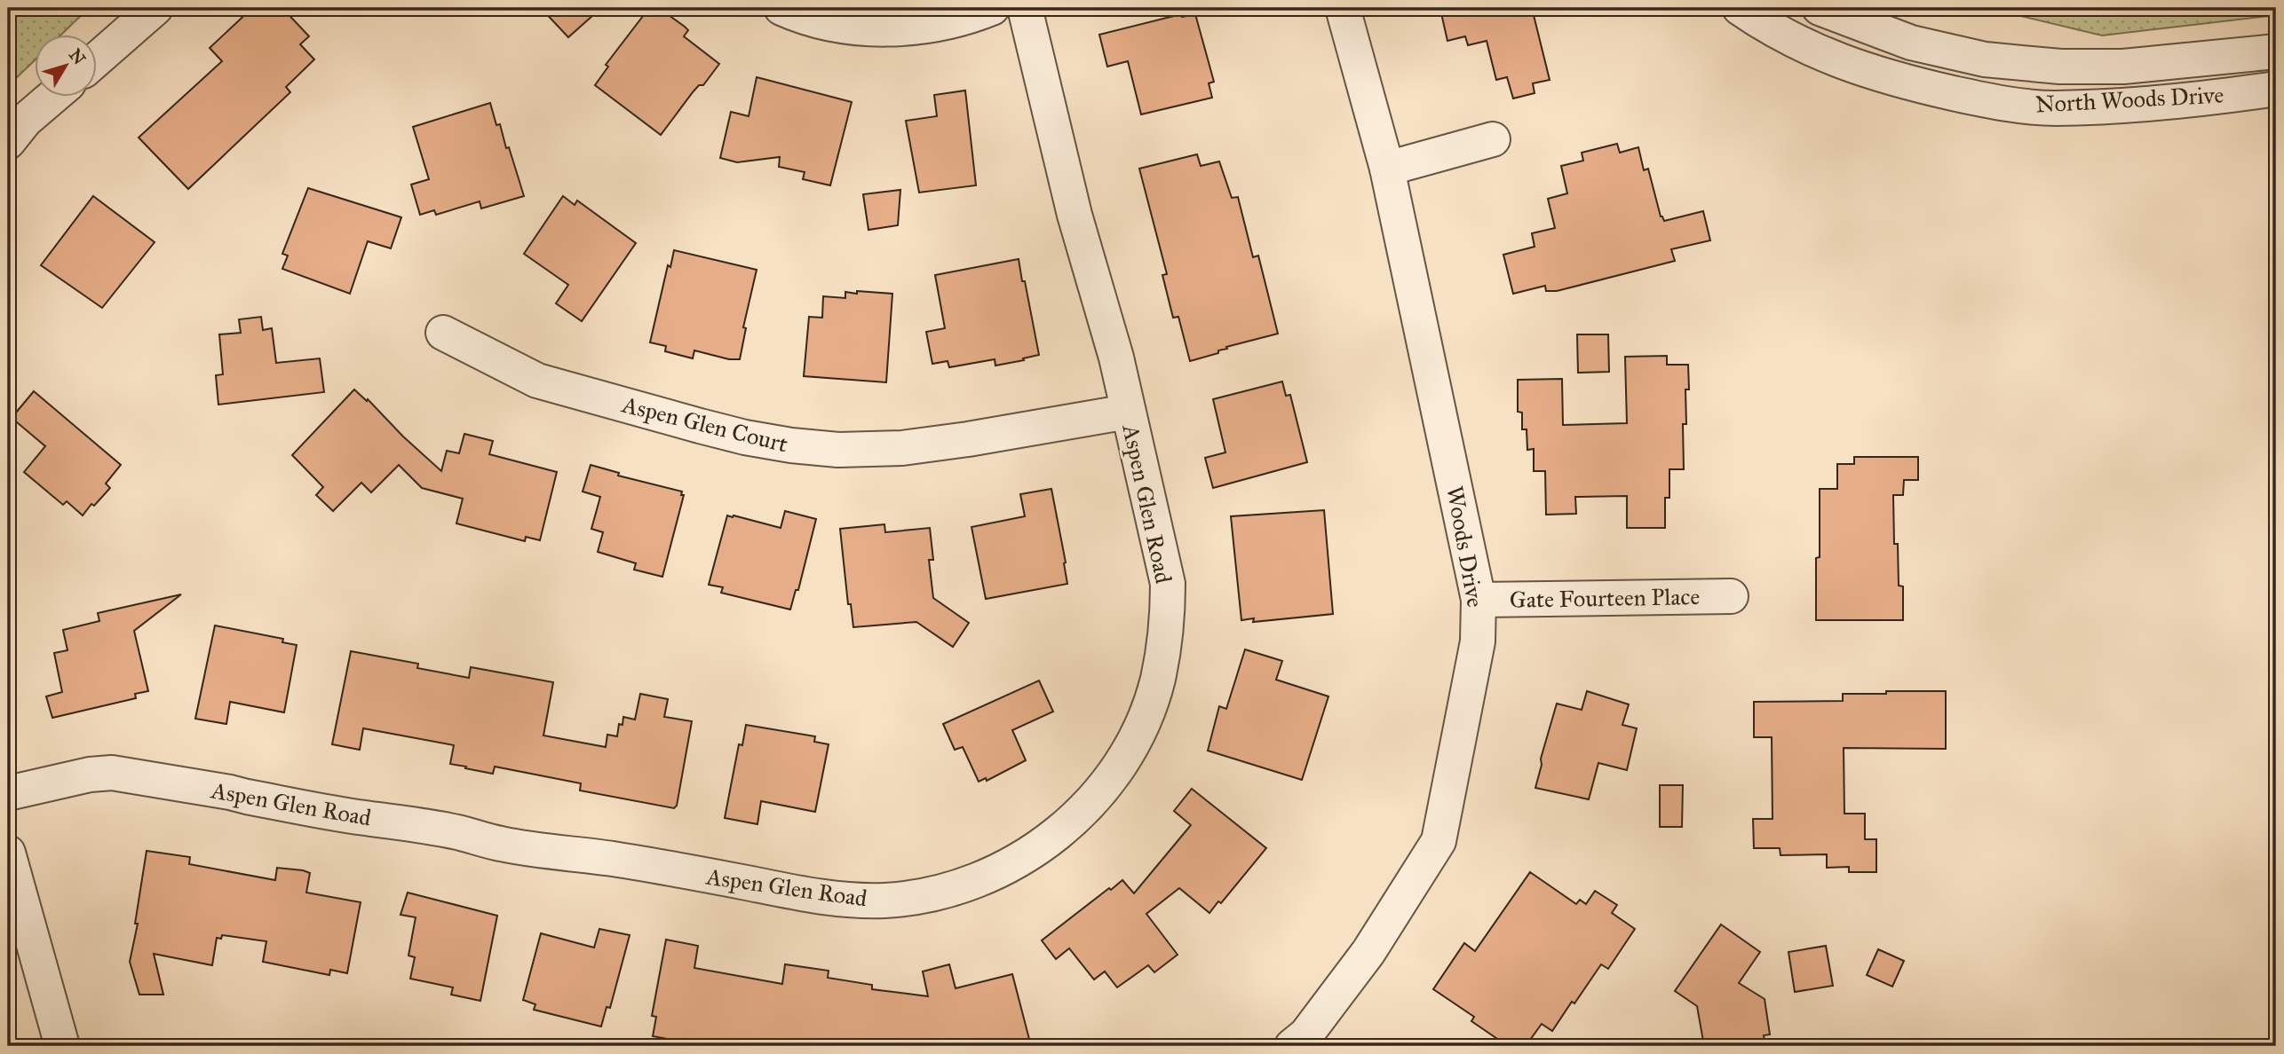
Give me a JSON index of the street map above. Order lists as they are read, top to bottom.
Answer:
{
  "streets": {
    "street": [
      "North Woods Drive",
      "Aspen Glen Court",
      "Aspen Glen Road",
      "Woods Drive",
      "Gate Fourteen Place"
    ]
  },
  "crossings": [
    ["Aspen Glen Court", "Aspen Glen Road"],
    ["Woods Drive", "Gate Fourteen Place"]
  ],
  "north": "top right"
}
